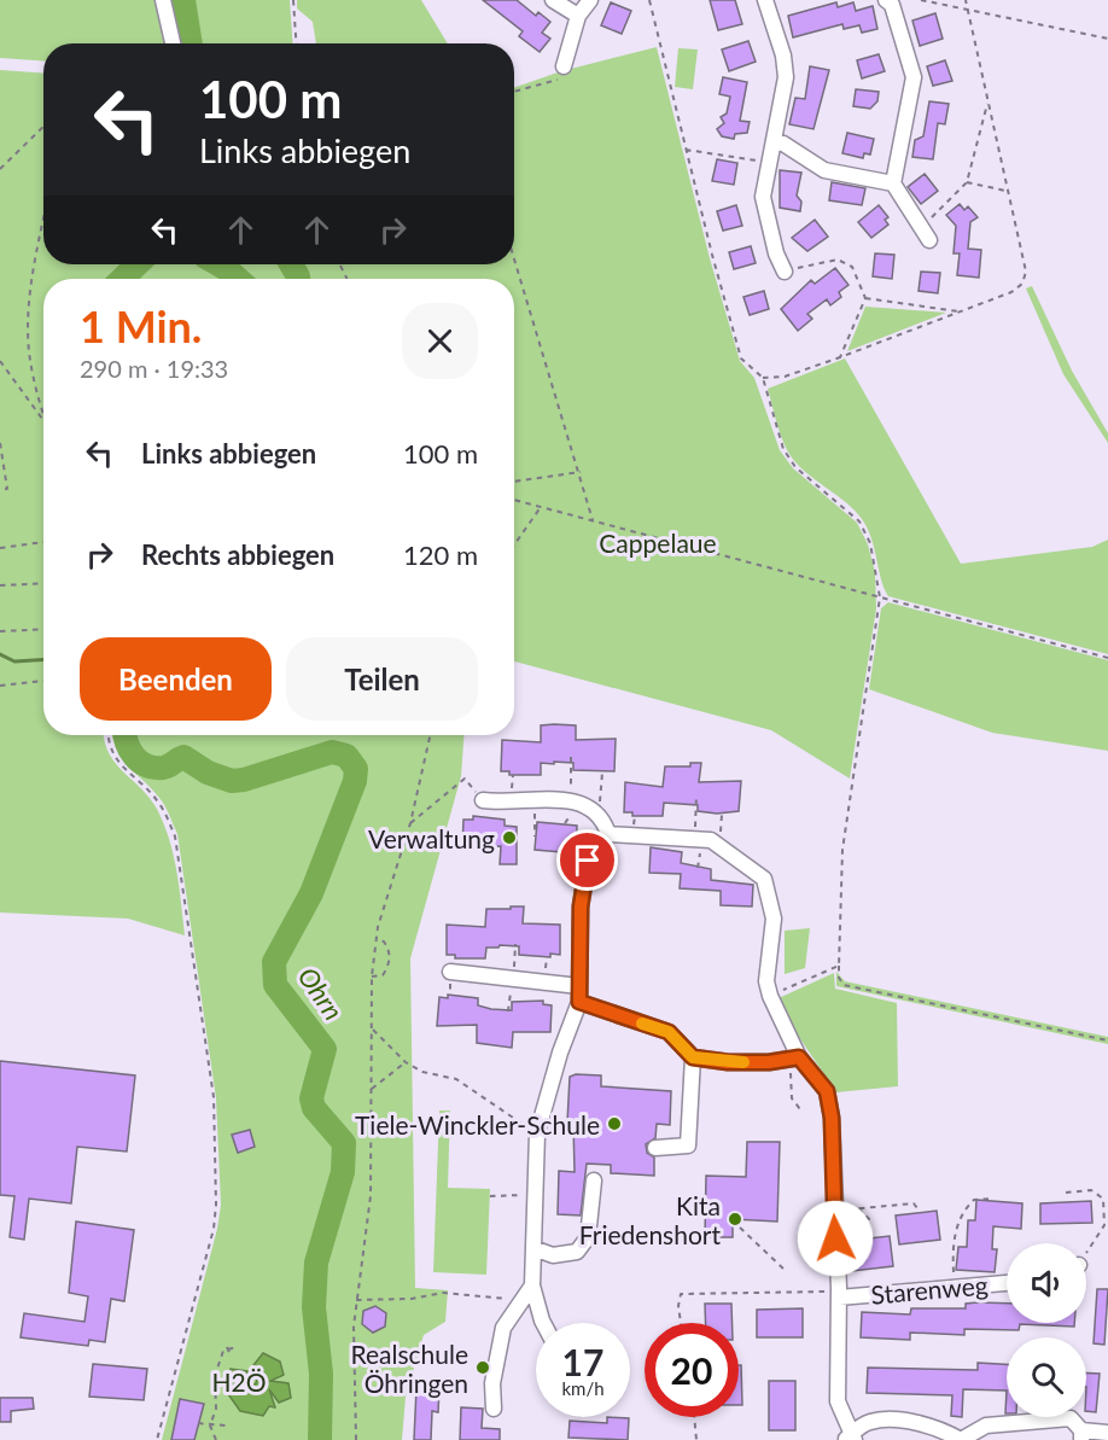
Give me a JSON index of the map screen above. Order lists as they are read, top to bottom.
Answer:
{
  "streets": {
    "street": ["Starenweg"]
  },
  "water": ["Ohrn"],
  "parks": ["Cappelaue", "H2Ö"],
  "places": [
    "Verwaltung",
    "Tiele-Winckler-Schule",
    "Kita Friedenshort",
    "Realschule Öhringen"
  ],
  "page": {
    "turn": ["100 m", "Links abbiegen"],
    "heading": ["1 Min.", "290 m · 19:33"],
    "list": [
      {
        "name": "Links abbiegen",
        "value": "100 m"
      },
      {
        "name": "Rechts abbiegen",
        "value": "120 m"
      }
    ],
    "buttons": ["Beenden", "Teilen"],
    "speed": "17 km/h",
    "limit": "20"
  }
}
